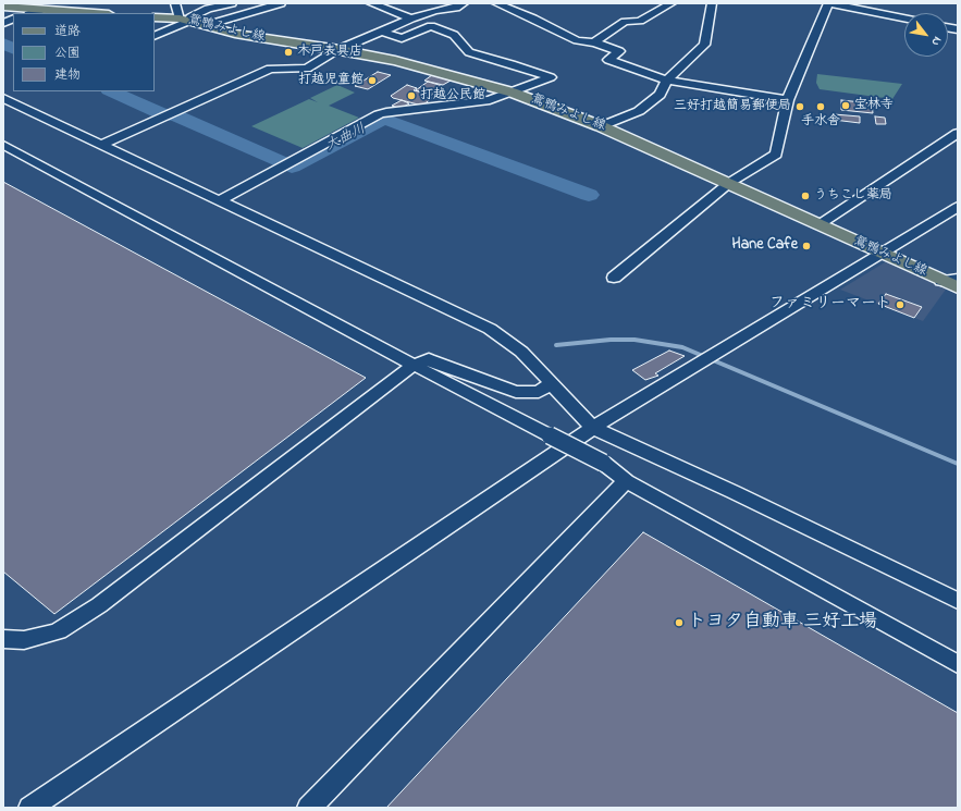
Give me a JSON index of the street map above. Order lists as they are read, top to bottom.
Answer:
{
  "streets": {
    "main road": ["鴛鴨みよし線"]
  },
  "water": ["大曲川"],
  "places": [
    "木戸表具店",
    "打越児童館",
    "打越公民館",
    "宝林寺",
    "三好打越簡易郵便局",
    "手水舎",
    "うちこし薬局",
    "Hane Cafe",
    "ファミリーマート",
    "トヨタ自動車 三好工場"
  ],
  "legend": ["道路", "公園", "建物"],
  "north": "bottom right"
}
